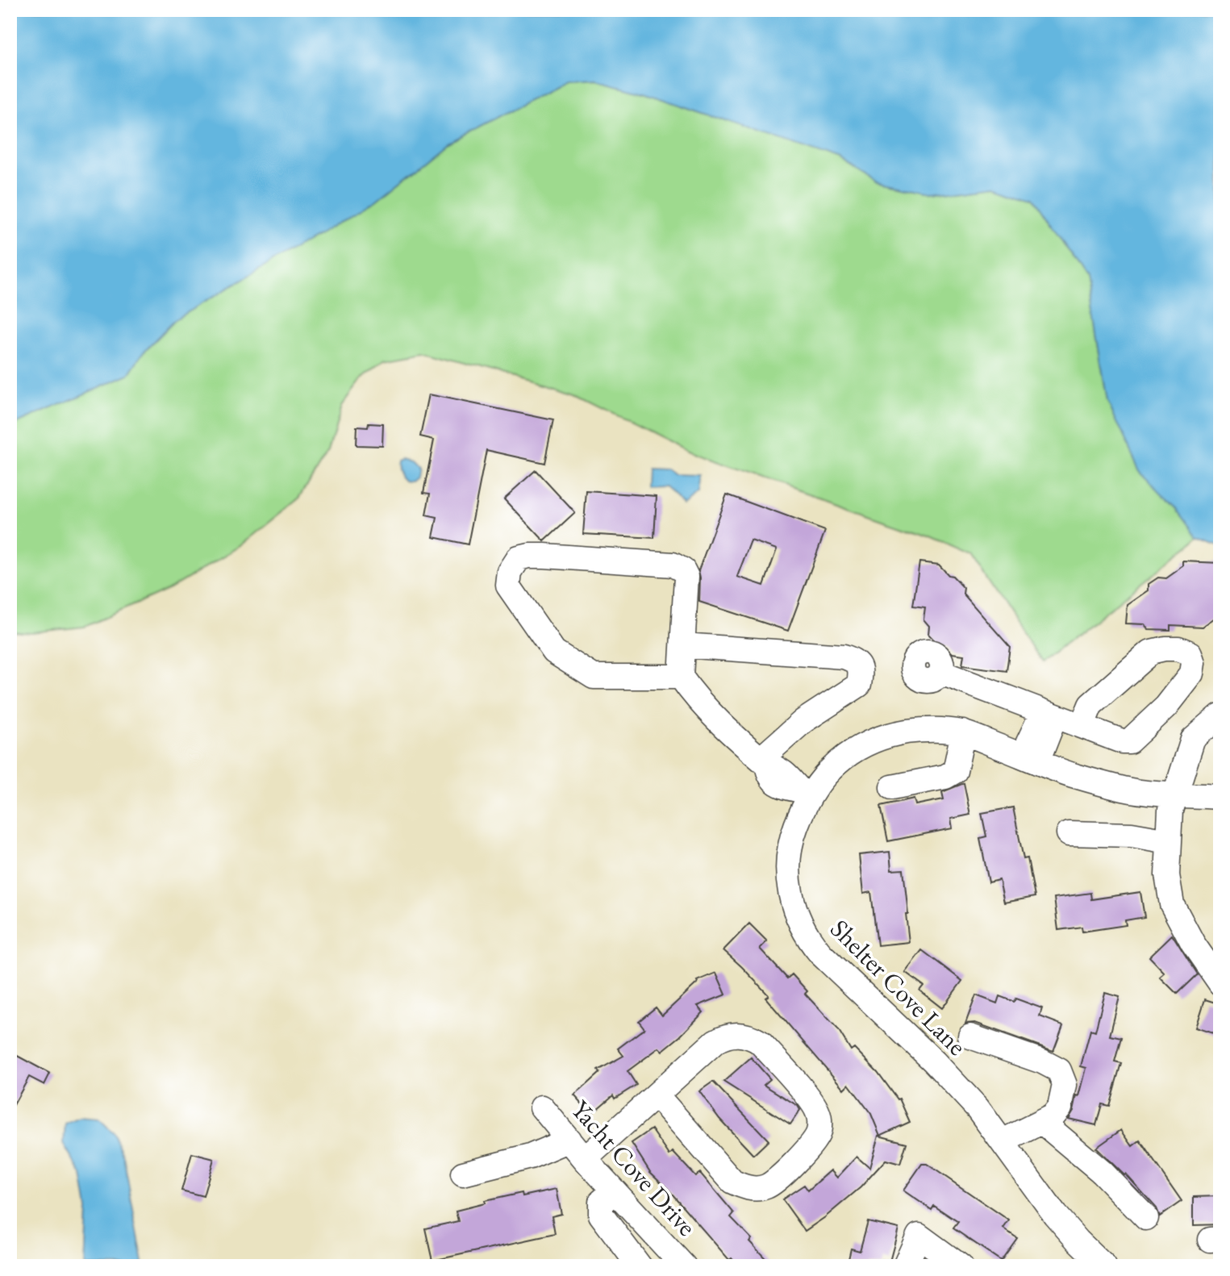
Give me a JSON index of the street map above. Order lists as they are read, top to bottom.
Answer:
{
  "streets": {
    "street": ["Shelter Cove Lane", "Yacht Cove Drive"]
  }
}
